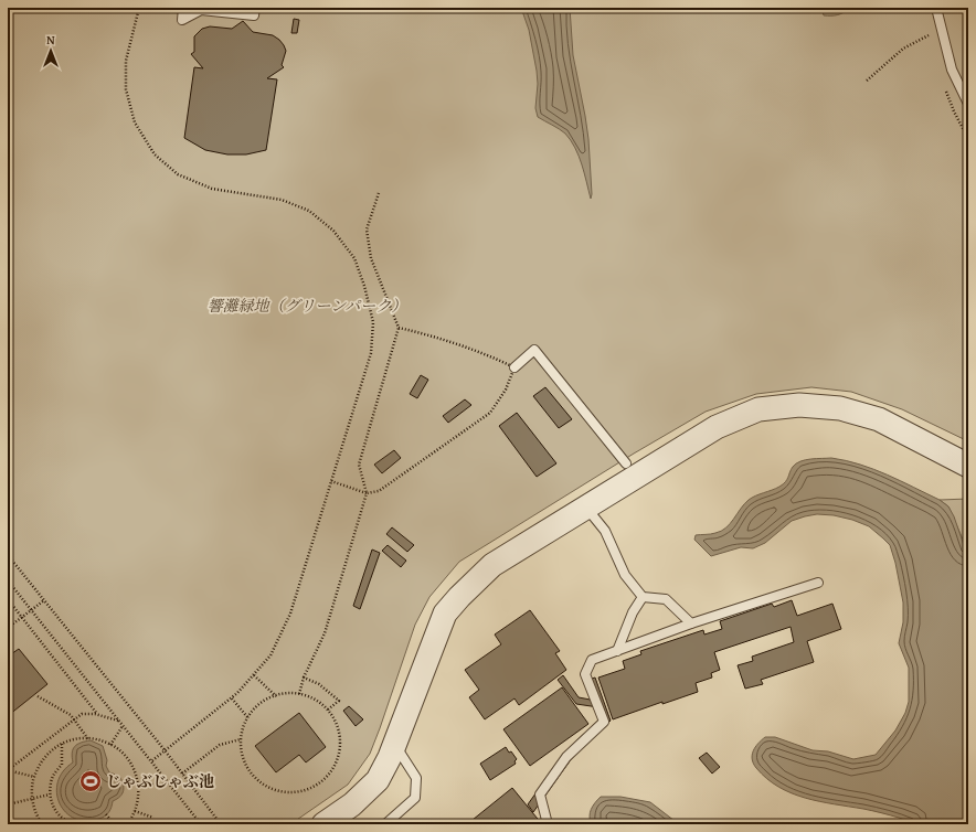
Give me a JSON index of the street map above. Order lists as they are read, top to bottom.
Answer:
{
  "parks": ["響灘緑地（グリーンパーク）"],
  "places": {
    "sports": ["じゃぶじゃぶ池"]
  },
  "north": "top"
}
